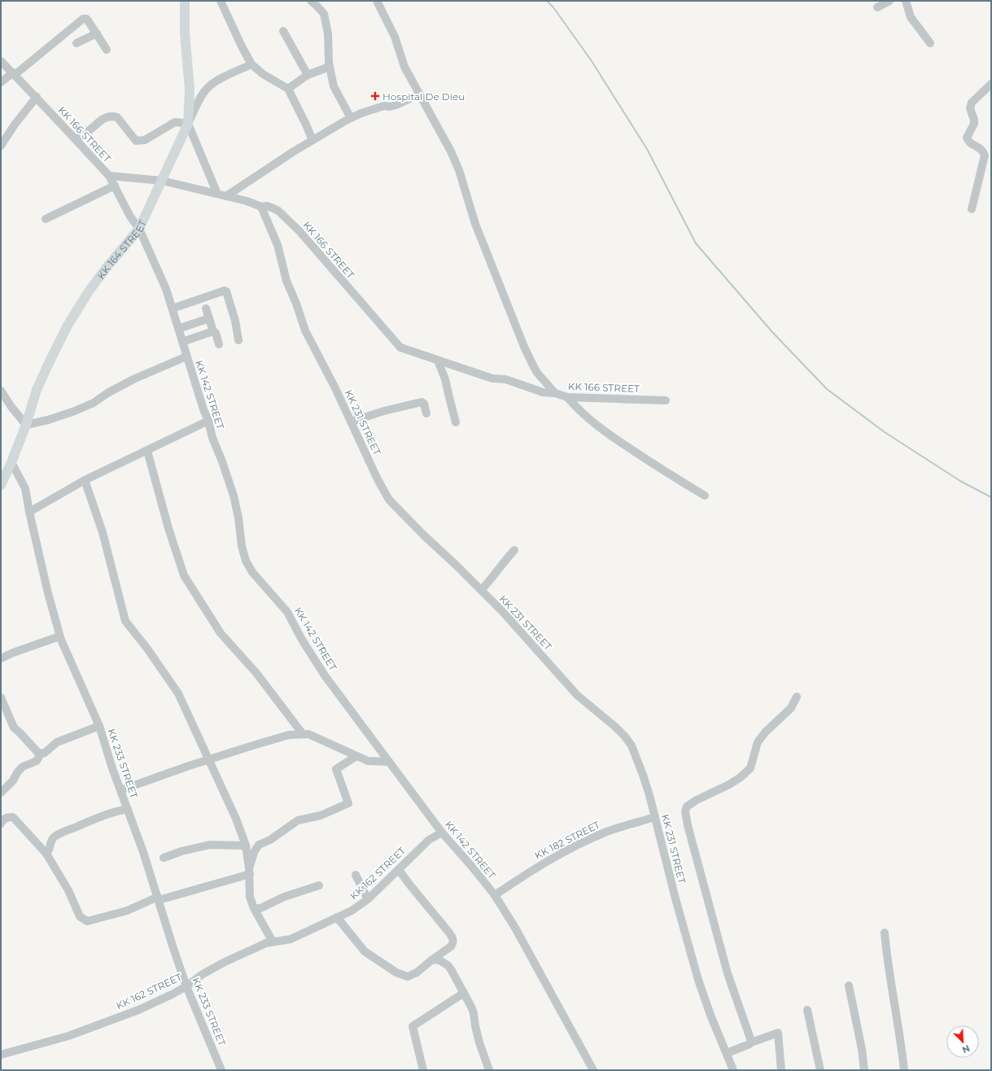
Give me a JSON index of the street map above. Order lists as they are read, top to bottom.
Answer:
{
  "streets": {
    "main road": ["KK 164 STREET"],
    "street": [
      "KK 166 STREET",
      "KK 142 STREET",
      "KK 231 STREET",
      "KK 233 STREET",
      "KK 182 STREET",
      "KK 162 STREET"
    ]
  },
  "crossings": [
    ["KK 166 STREET", "KK 164 STREET"],
    ["KK 166 STREET", "KK 142 STREET"],
    ["KK 166 STREET", "KK 231 STREET"],
    ["KK 164 STREET", "KK 142 STREET"],
    ["KK 164 STREET", "KK 233 STREET"],
    ["KK 142 STREET", "KK 182 STREET"],
    ["KK 142 STREET", "KK 162 STREET"],
    ["KK 231 STREET", "KK 182 STREET"],
    ["KK 233 STREET", "KK 162 STREET"]
  ],
  "places": {
    "health": ["Hospital De Dieu"]
  },
  "north": "bottom right"
}
